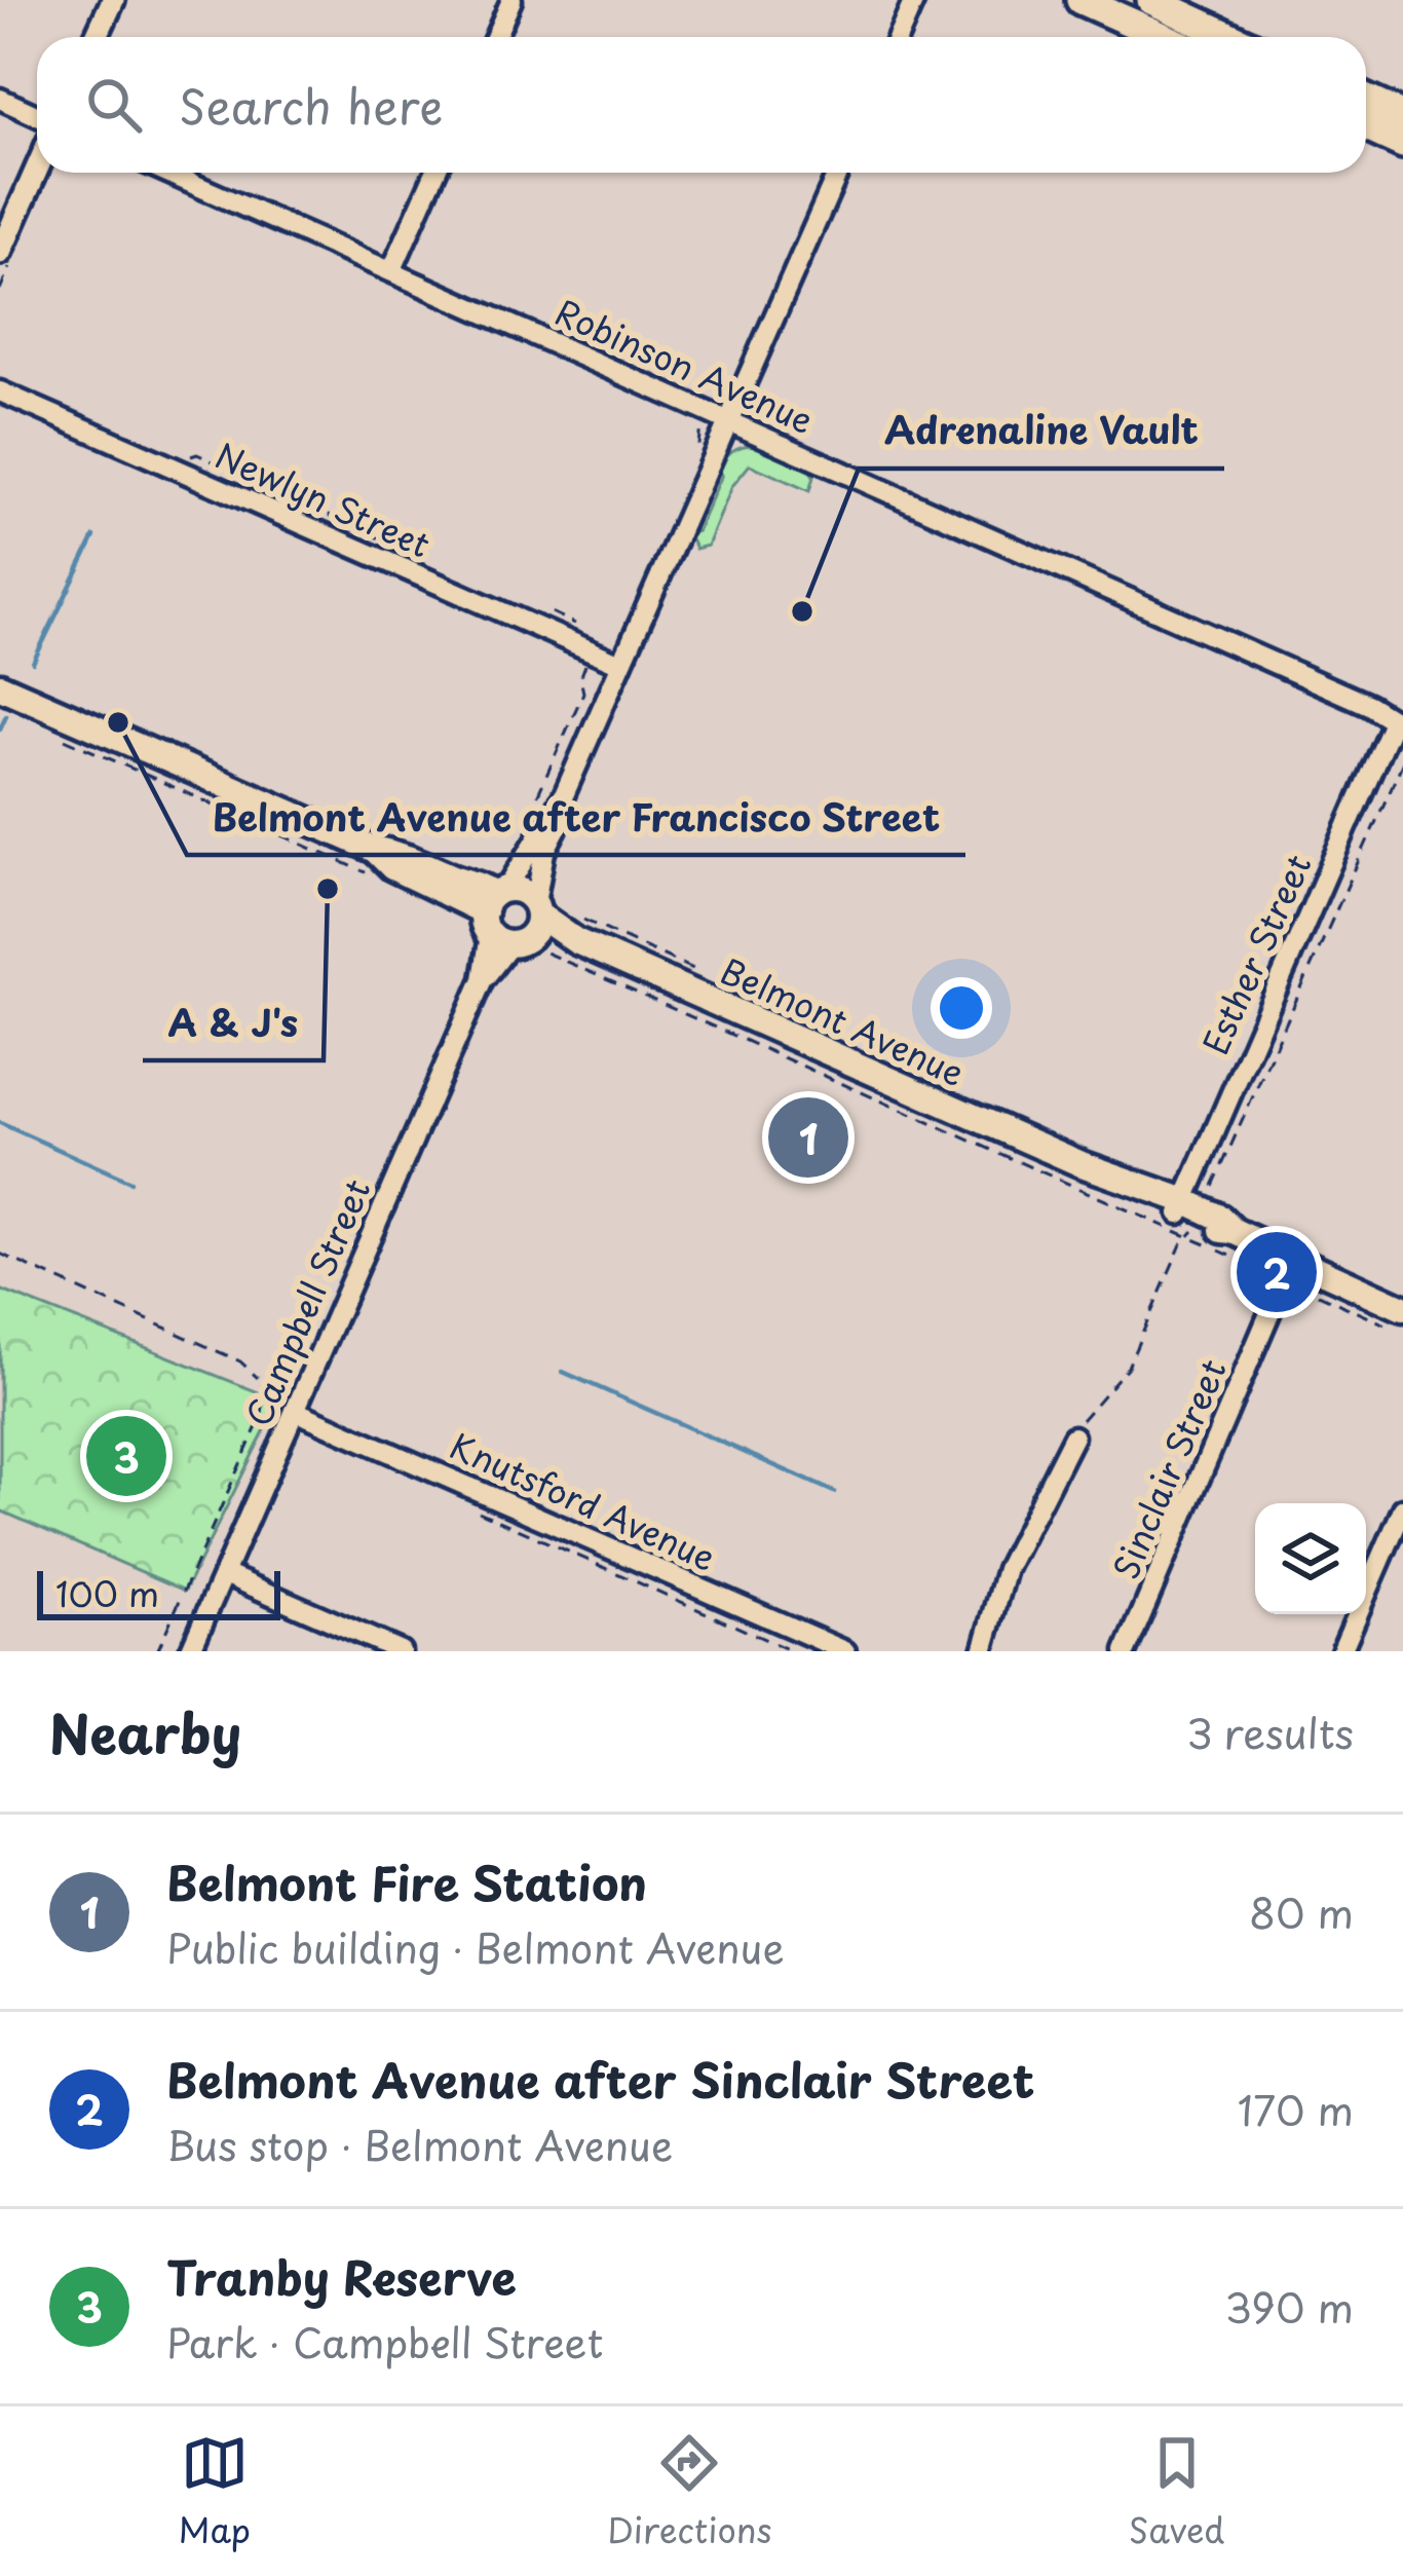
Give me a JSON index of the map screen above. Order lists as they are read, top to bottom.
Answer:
{
  "streets": {
    "main road": ["Belmont Avenue"],
    "street": [
      "Robinson Avenue",
      "Newlyn Street",
      "Esther Street",
      "Campbell Street",
      "Sinclair Street",
      "Knutsford Avenue"
    ]
  },
  "crossings": [
    ["Robinson Avenue", "Esther Street"],
    ["Robinson Avenue", "Campbell Street"],
    ["Newlyn Street", "Campbell Street"],
    ["Esther Street", "Belmont Avenue"],
    ["Belmont Avenue", "Campbell Street"],
    ["Campbell Street", "Knutsford Avenue"]
  ],
  "places": ["Adrenaline Vault", "Belmont Avenue after Francisco Street", "A & J's"],
  "scale_bar": "100 m",
  "page": {
    "search": "Search here",
    "pins": ["1", "2", "3"],
    "scale": "100 m",
    "heading": ["Nearby", "3 results"],
    "list": [
      {
        "mark": "1",
        "name": "Belmont Fire Station",
        "note": "Public building · Belmont Avenue",
        "value": "80 m"
      },
      {
        "mark": "2",
        "name": "Belmont Avenue after Sinclair Street",
        "note": "Bus stop · Belmont Avenue",
        "value": "170 m"
      },
      {
        "mark": "3",
        "name": "Tranby Reserve",
        "note": "Park · Campbell Street",
        "value": "390 m"
      }
    ],
    "nav": ["Map", "Directions", "Saved"]
  }
}
